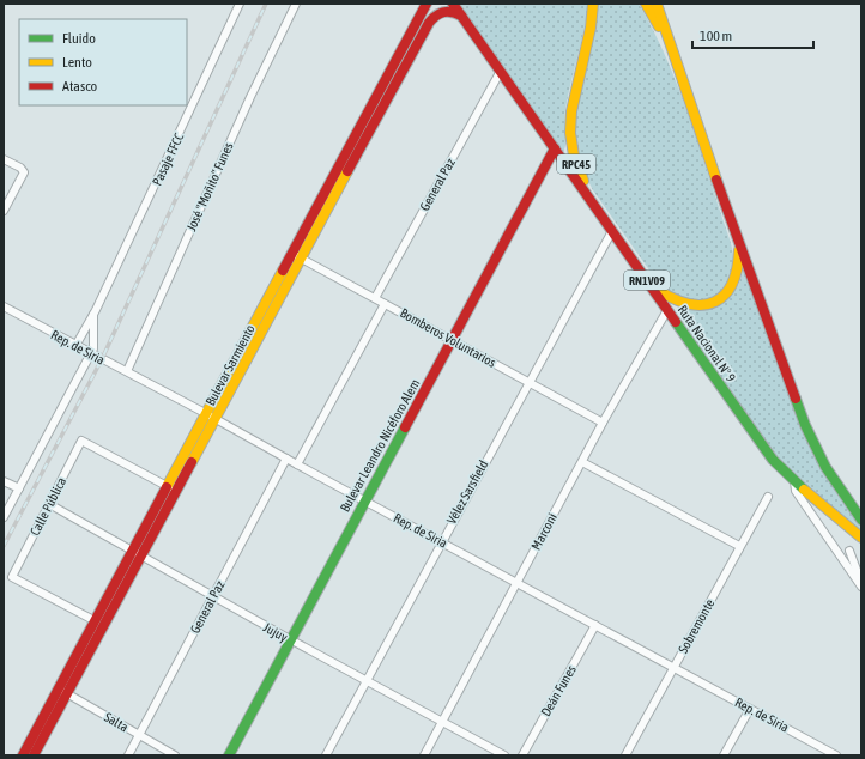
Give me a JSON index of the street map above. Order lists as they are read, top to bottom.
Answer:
{
  "streets": {
    "main road": [
      "RPC45",
      "RN1V09",
      "Ruta Nacional Nº 9",
      "Bulevar Sarmiento",
      "Bulevar Leandro Nicéforo Alem"
    ],
    "street": [
      "Pasaje FFCC",
      "General Paz",
      "José \"Moñito\" Funes",
      "Bomberos Voluntarios",
      "Rep. de Siria",
      "Vélez Sarsfield",
      "Calle Pública",
      "Marconi",
      "Sobremonte",
      "Jujuy",
      "Deán Funes",
      "Salta"
    ]
  },
  "crossings": [
    ["Pasaje FFCC", "Rep. de Siria"],
    ["RPC45", "Ruta Nacional Nº 9"],
    ["General Paz", "Bomberos Voluntarios"],
    ["General Paz", "Ruta Nacional Nº 9"],
    ["General Paz", "Rep. de Siria"],
    ["General Paz", "Jujuy"],
    ["General Paz", "Salta"],
    ["José \"Moñito\" Funes", "Rep. de Siria"],
    ["RN1V09", "Ruta Nacional Nº 9"],
    ["Bomberos Voluntarios", "Bulevar Sarmiento"],
    ["Bomberos Voluntarios", "Bulevar Leandro Nicéforo Alem"],
    ["Bomberos Voluntarios", "Vélez Sarsfield"],
    ["Bomberos Voluntarios", "Marconi"],
    ["Ruta Nacional Nº 9", "Bulevar Sarmiento"],
    ["Ruta Nacional Nº 9", "Bulevar Leandro Nicéforo Alem"],
    ["Ruta Nacional Nº 9", "Vélez Sarsfield"],
    ["Ruta Nacional Nº 9", "Marconi"],
    ["Rep. de Siria", "Bulevar Sarmiento"],
    ["Rep. de Siria", "Bulevar Leandro Nicéforo Alem"],
    ["Rep. de Siria", "Vélez Sarsfield"],
    ["Rep. de Siria", "Marconi"],
    ["Rep. de Siria", "Sobremonte"],
    ["Rep. de Siria", "Deán Funes"],
    ["Bulevar Sarmiento", "Calle Pública"],
    ["Bulevar Sarmiento", "Jujuy"],
    ["Bulevar Sarmiento", "Salta"],
    ["Bulevar Leandro Nicéforo Alem", "Jujuy"],
    ["Vélez Sarsfield", "Jujuy"],
    ["Calle Pública", "Jujuy"],
    ["Marconi", "Jujuy"]
  ],
  "legend": ["Fluido", "Lento", "Atasco"],
  "scale_bar": "100 m"
}
